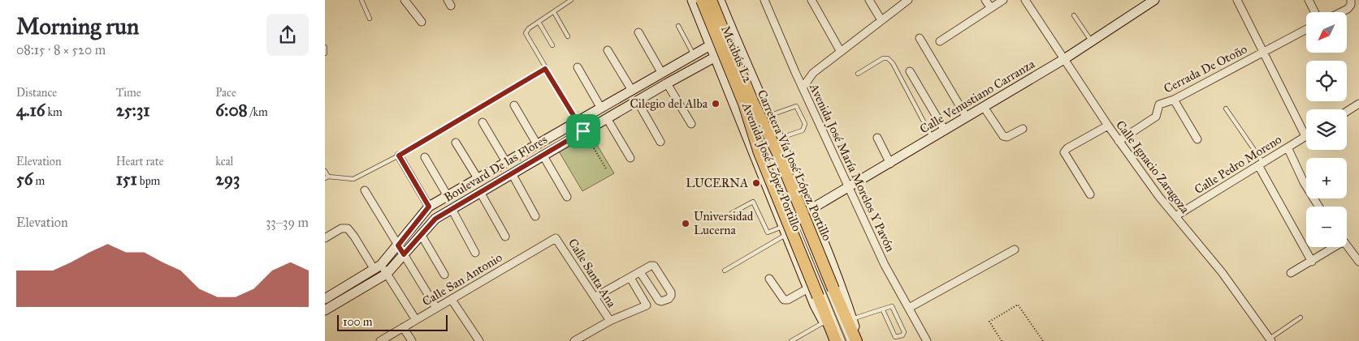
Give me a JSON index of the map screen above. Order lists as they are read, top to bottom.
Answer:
{
  "streets": {
    "main road": ["Carretera Vía José López Portillo"],
    "street": [
      "Cerrada De Otoño",
      "Calle Venustiano Carranza",
      "Calle Pedro Moreno",
      "Avenida José López Portillo",
      "Calle Ignacio Zaragoza",
      "Avenida José María Morelos Y Pavón",
      "Boulevard De las Flores",
      "Calle Santa Ana",
      "Calle San Antonio"
    ],
    "lane": ["Mexibús L2"]
  },
  "crossings": [
    ["Mexibús L2", "Carretera Vía José López Portillo"],
    ["Mexibús L2", "Boulevard De las Flores"],
    ["Cerrada De Otoño", "Calle Ignacio Zaragoza"],
    ["Calle Venustiano Carranza", "Avenida José López Portillo"],
    ["Calle Venustiano Carranza", "Calle Ignacio Zaragoza"],
    ["Calle Venustiano Carranza", "Avenida José María Morelos Y Pavón"],
    ["Calle Pedro Moreno", "Calle Ignacio Zaragoza"],
    ["Carretera Vía José López Portillo", "Avenida José López Portillo"],
    ["Avenida José López Portillo", "Boulevard De las Flores"],
    ["Calle Santa Ana", "Calle San Antonio"]
  ],
  "places": ["Cilegio del Alba", "LUCERNA", "Universidad Lucerna"],
  "scale_bar": "100 m",
  "north": "bottom left",
  "page": {
    "heading": ["Morning run", "08:15 · 8 × 520 m"],
    "map_buttons": ["+", "−"],
    "stats": [
      ["Distance", "4.16 km"],
      ["Time", "25:31"],
      ["Pace", "6:08 /km"],
      ["Elevation", "56 m"],
      ["Heart rate", "151 bpm"],
      ["kcal", "293"]
    ],
    "chart": ["Elevation", "33–39 m"],
    "scale": "100 m"
  }
}
